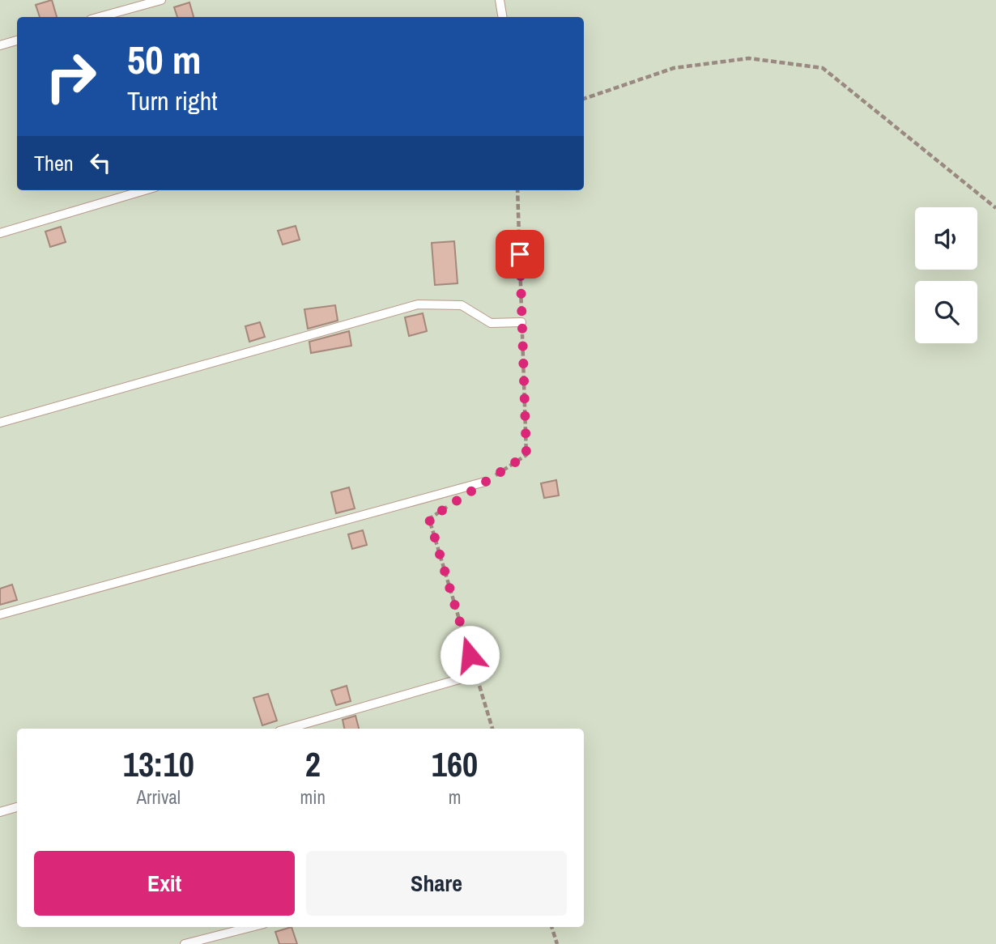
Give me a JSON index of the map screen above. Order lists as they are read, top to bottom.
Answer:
{
  "page": {
    "turn": ["50 m", "Turn right"],
    "then": "Then",
    "eta": [
      "13:10",
      "Arrival",
      "2",
      "min",
      "160",
      "m"
    ],
    "buttons": ["Exit", "Share"]
  }
}
